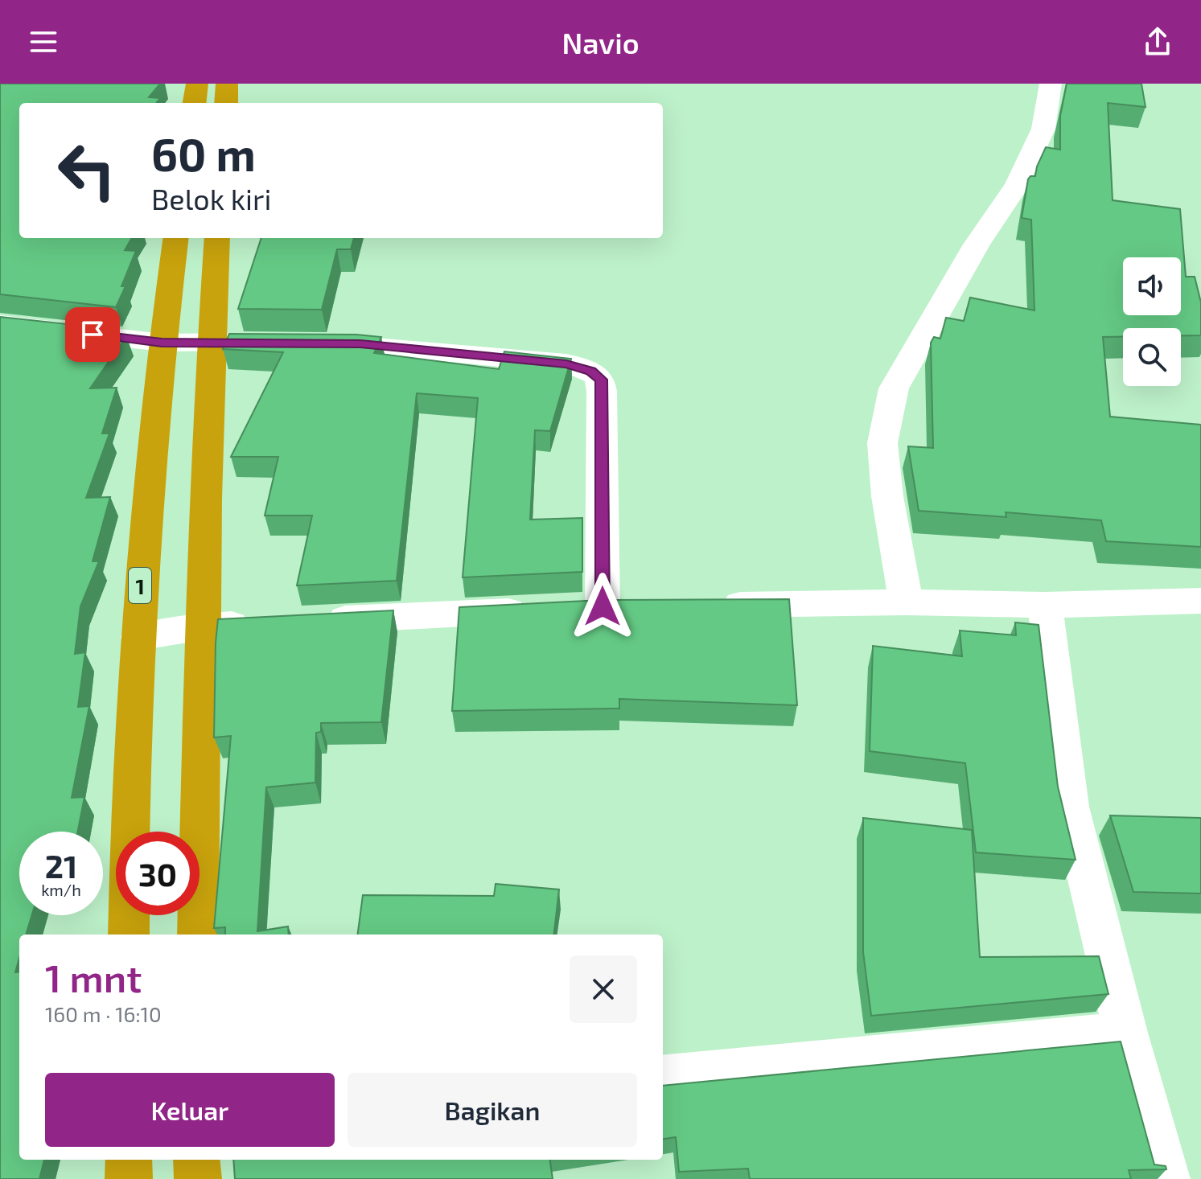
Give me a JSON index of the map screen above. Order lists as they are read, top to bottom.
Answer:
{
  "streets": {
    "highway": ["1"]
  },
  "page": {
    "header": "Navio",
    "turn": ["60 m", "Belok kiri"],
    "speed": "21 km/h",
    "limit": "30",
    "heading": ["1 mnt", "160 m · 16:10"],
    "buttons": ["Keluar", "Bagikan"]
  }
}
